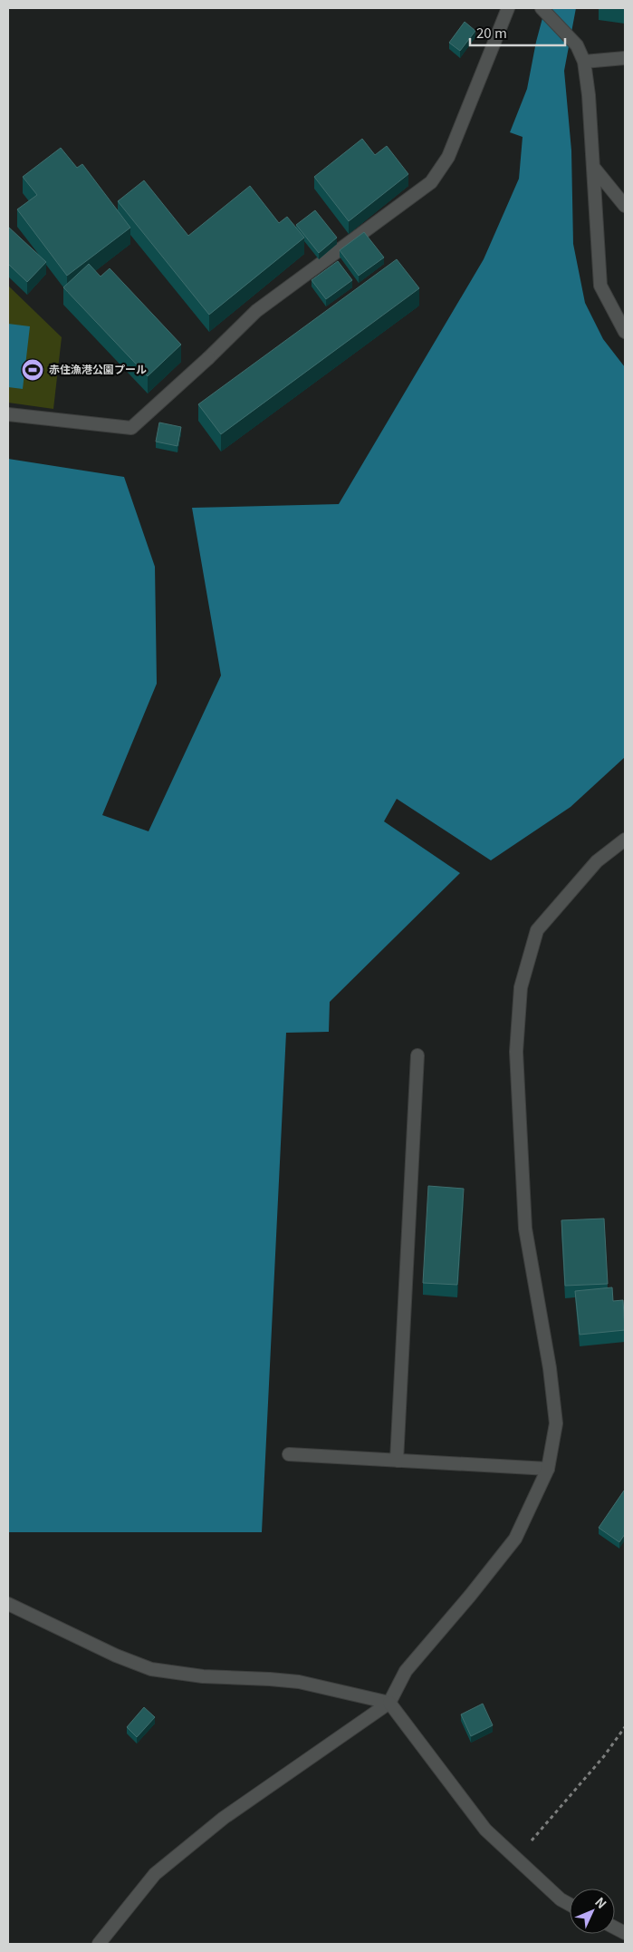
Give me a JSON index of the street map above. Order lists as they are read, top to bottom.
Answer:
{
  "places": {
    "sports": ["赤住漁港公園プール"]
  },
  "scale_bar": "20 m",
  "north": "top right"
}
